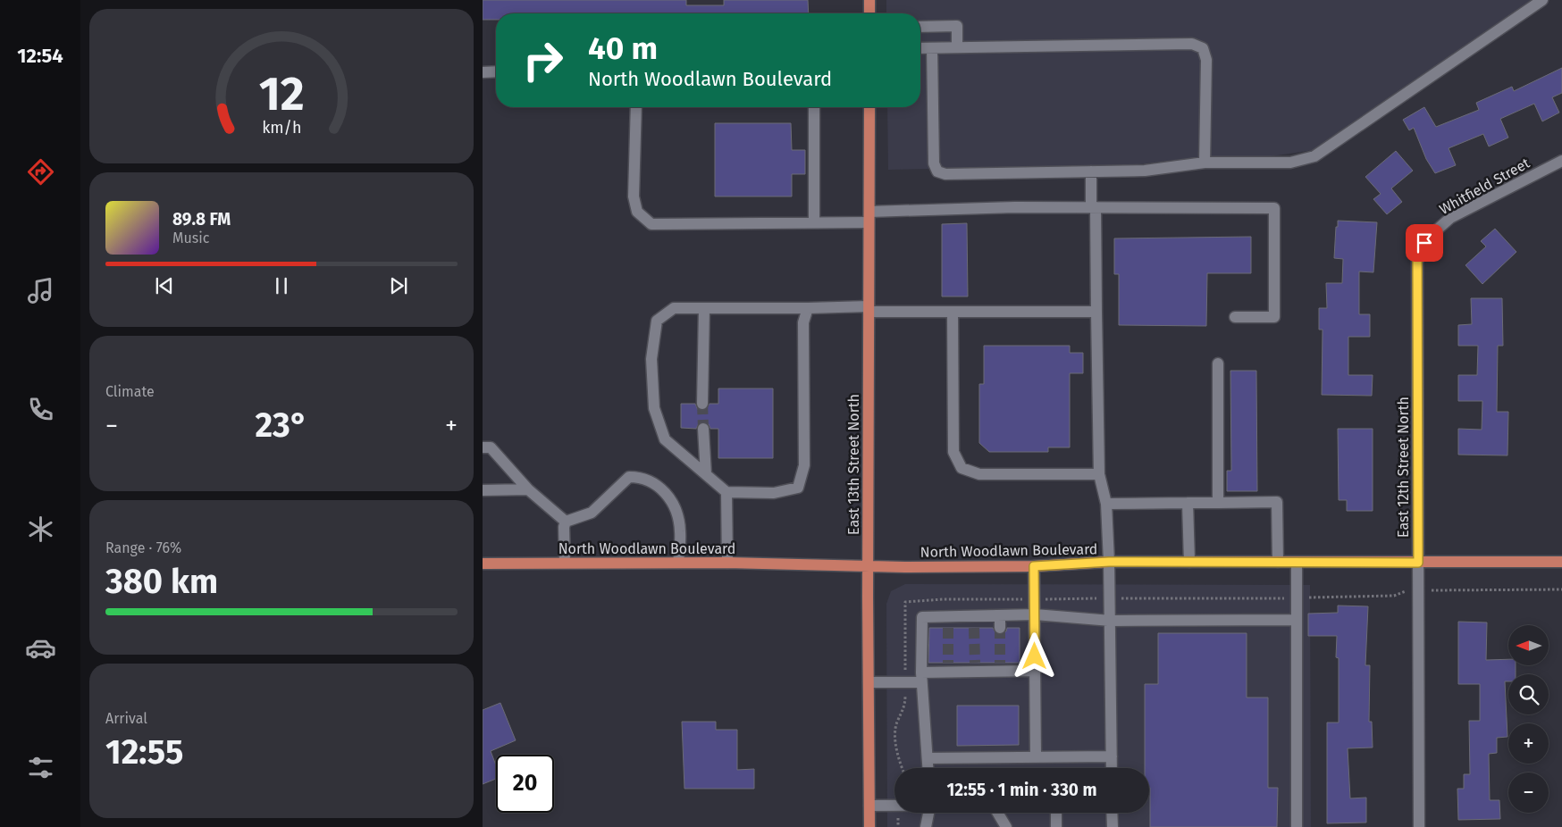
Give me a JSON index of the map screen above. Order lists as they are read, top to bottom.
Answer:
{
  "streets": {
    "main road": ["East 13th Street North", "North Woodlawn Boulevard"],
    "street": ["Whitfield Street", "East 12th Street North"]
  },
  "crossings": [
    ["Whitfield Street", "East 12th Street North"],
    ["East 13th Street North", "North Woodlawn Boulevard"],
    ["East 12th Street North", "North Woodlawn Boulevard"]
  ],
  "north": "left",
  "page": {
    "tabs": "12:54",
    "turn": ["40 m", "North Woodlawn Boulevard"],
    "song": ["89.8 FM", "Music"],
    "tile": [
      "Climate",
      ["Range · 76%", "380 km"],
      ["Arrival", "12:55"]
    ],
    "heat": ["−", "23°", "+"],
    "map_buttons": ["+", "−"],
    "limit": "20",
    "trip": "12:55 · 1 min · 330 m",
    "gauge": ["12", "km/h"]
  }
}
